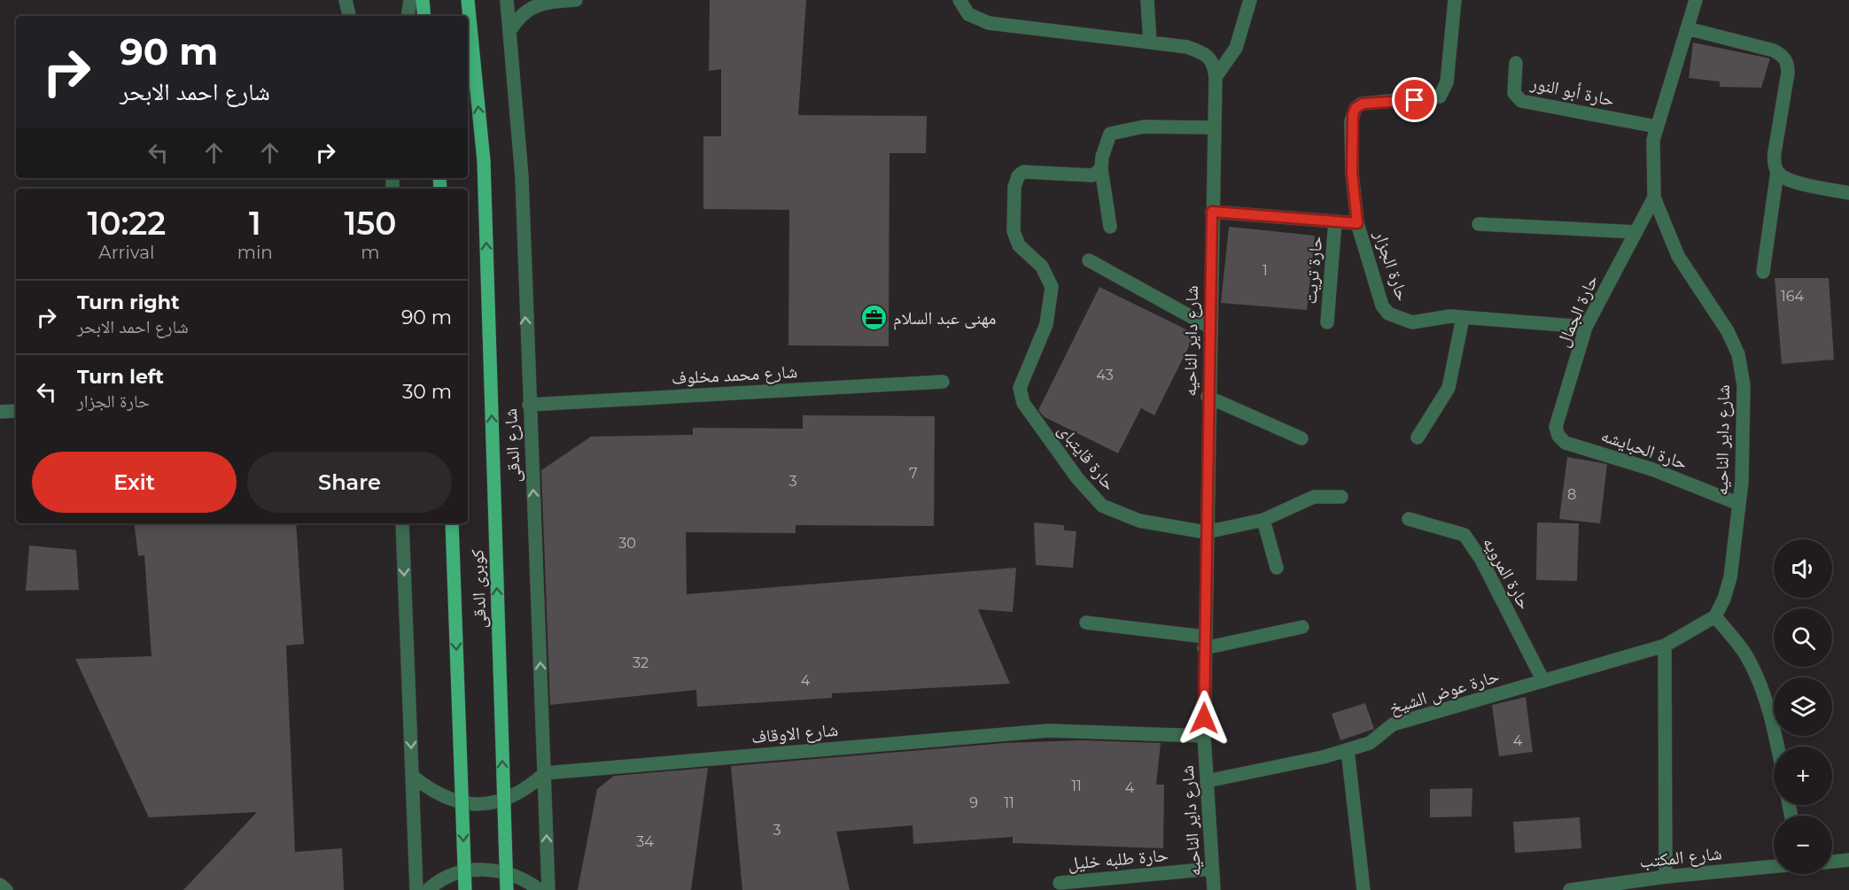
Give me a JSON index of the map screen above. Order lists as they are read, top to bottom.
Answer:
{
  "streets": {
    "main road": ["كوبرى الدقى"],
    "street": [
      "حارة أبو النور",
      "حارة الجزار",
      "حارة تريت",
      "حارة الجمال",
      "شارع داير الناحيه",
      "شارع محمد مخلوف",
      "شارع الدقى",
      "حارة الحبايشه",
      "حارة قايتباى",
      "حارة المرويه",
      "حارة عوض الشيخ",
      "شارع الاوقاف",
      "شارع المكتب",
      "حارة طلبه خليل"
    ]
  },
  "crossings": [
    ["حارة أبو النور", "شارع داير الناحيه"],
    ["حارة الجزار", "حارة الجمال"],
    ["حارة الجمال", "شارع داير الناحيه"],
    ["حارة الجمال", "حارة الحبايشه"],
    ["شارع داير الناحيه", "حارة الحبايشه"],
    ["شارع داير الناحيه", "حارة قايتباى"],
    ["شارع داير الناحيه", "حارة عوض الشيخ"],
    ["شارع داير الناحيه", "شارع الاوقاف"],
    ["شارع داير الناحيه", "حارة طلبه خليل"],
    ["شارع محمد مخلوف", "شارع الدقى"],
    ["شارع الدقى", "شارع الاوقاف"],
    ["حارة المرويه", "حارة عوض الشيخ"]
  ],
  "one_way": ["شارع الدقى"],
  "places": {
    "office": ["مهنى عبد السلام"]
  },
  "house_numbers": [
    "1",
    "164",
    "43",
    "7",
    "3",
    "8",
    "30",
    "32",
    "4",
    "4",
    "11",
    "4",
    "9",
    "11",
    "3",
    "34"
  ],
  "page": {
    "turn": ["90 m", "شارع احمد الابحر"],
    "eta": [
      "10:22",
      "Arrival",
      "1",
      "min",
      "150",
      "m"
    ],
    "list": [
      {
        "name": "Turn right",
        "note": "شارع احمد الابحر",
        "value": "90 m"
      },
      {
        "name": "Turn left",
        "note": "حارة الجزار",
        "value": "30 m"
      }
    ],
    "buttons": ["Exit", "Share"],
    "map_buttons": ["+", "−"]
  }
}
